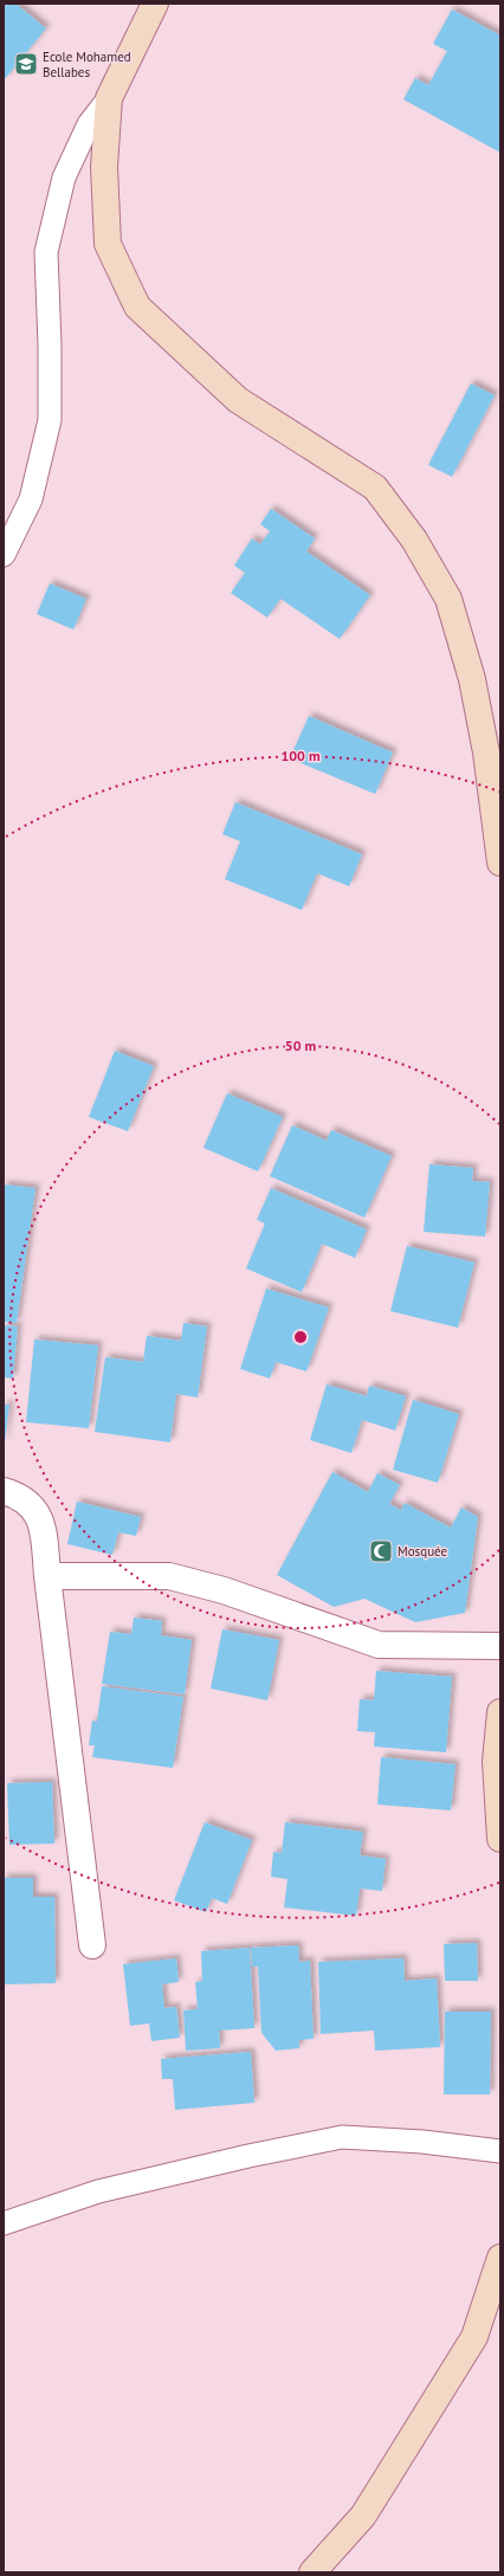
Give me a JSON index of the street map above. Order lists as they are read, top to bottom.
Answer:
{
  "places": {
    "school or university": ["Ecole Mohamed Bellabes"],
    "mosque": ["Mosquée"]
  },
  "rings": ["100 m", "50 m"]
}
